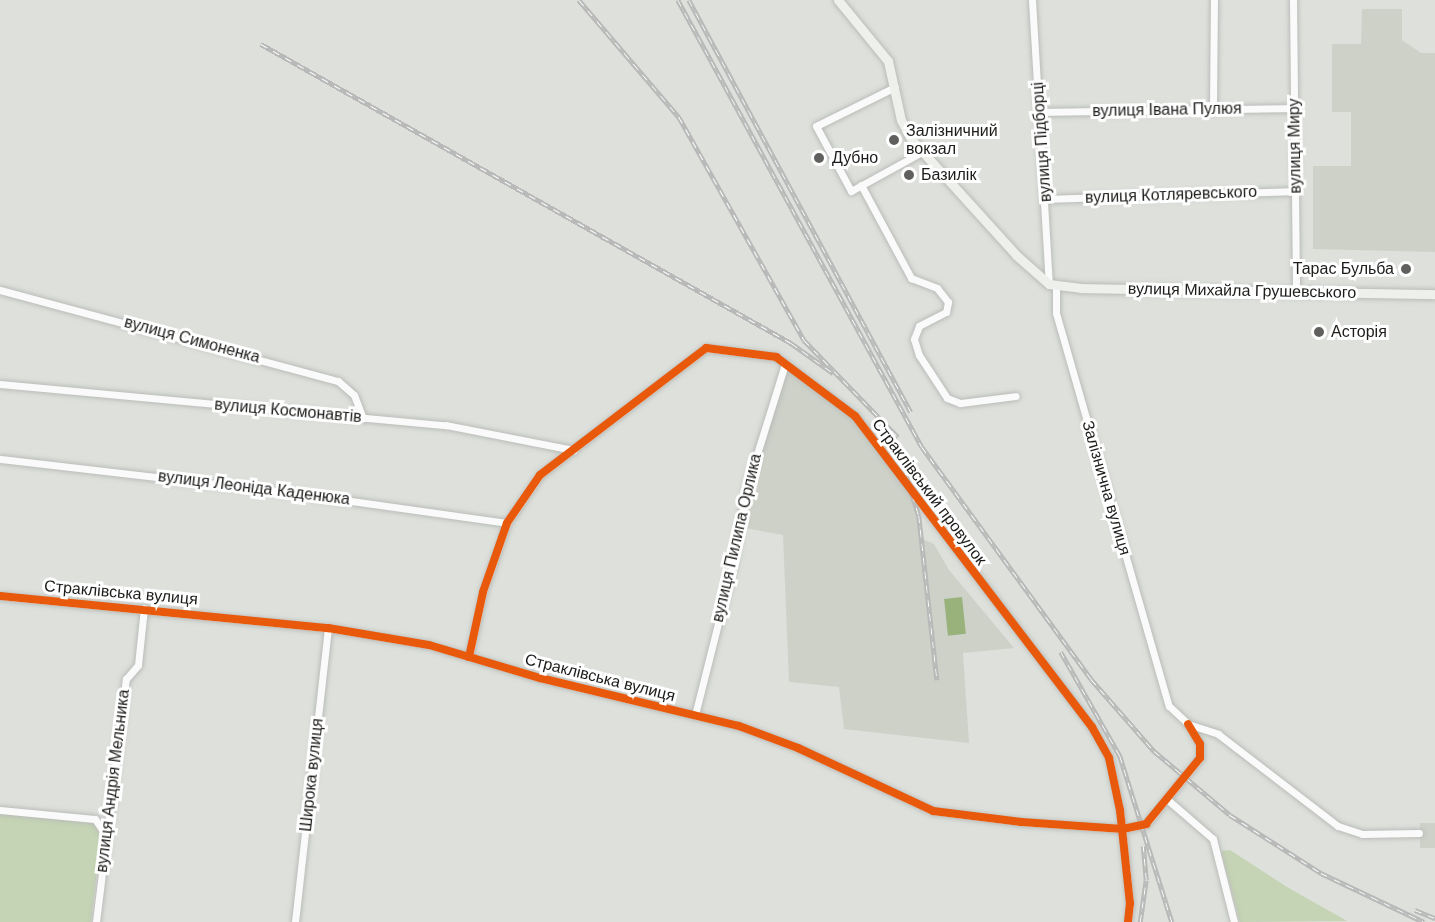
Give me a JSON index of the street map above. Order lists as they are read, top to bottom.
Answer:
{
  "streets": {
    "main road": ["вулиця Михайла Грушевського"],
    "street": [
      "вулиця Івана Пулюя",
      "вулиця Підборці",
      "вулиця Миру",
      "вулиця Котляревського",
      "вулиця Симоненка",
      "вулиця Космонавтів",
      "вулиця Леоніда Каденюка",
      "Залізнична вулиця",
      "Страклівський провулок",
      "вулиця Пилипа Орлика",
      "Страклівська вулиця",
      "Широка вулиця",
      "вулиця Андрія Мельника"
    ]
  },
  "crossings": [
    ["вулиця Івана Пулюя", "вулиця Підборці"],
    ["вулиця Івана Пулюя", "вулиця Миру"],
    ["вулиця Підборці", "вулиця Котляревського"],
    ["вулиця Підборці", "вулиця Михайла Грушевського"],
    ["вулиця Підборці", "Залізнична вулиця"],
    ["вулиця Миру", "вулиця Котляревського"],
    ["вулиця Миру", "вулиця Михайла Грушевського"],
    ["вулиця Михайла Грушевського", "Залізнична вулиця"],
    ["вулиця Симоненка", "вулиця Космонавтів"],
    ["вулиця Космонавтів", "Страклівський провулок"],
    ["вулиця Леоніда Каденюка", "Страклівський провулок"],
    ["Залізнична вулиця", "Страклівська вулиця"],
    ["Страклівський провулок", "вулиця Пилипа Орлика"],
    ["Страклівський провулок", "Страклівська вулиця"],
    ["вулиця Пилипа Орлика", "Страклівська вулиця"],
    ["Страклівська вулиця", "Широка вулиця"],
    ["Страклівська вулиця", "вулиця Андрія Мельника"]
  ],
  "places": [
    "Залізничний вокзал",
    "Дубно",
    "Базилік",
    "Тарас Бульба",
    "Асторія"
  ]
}
